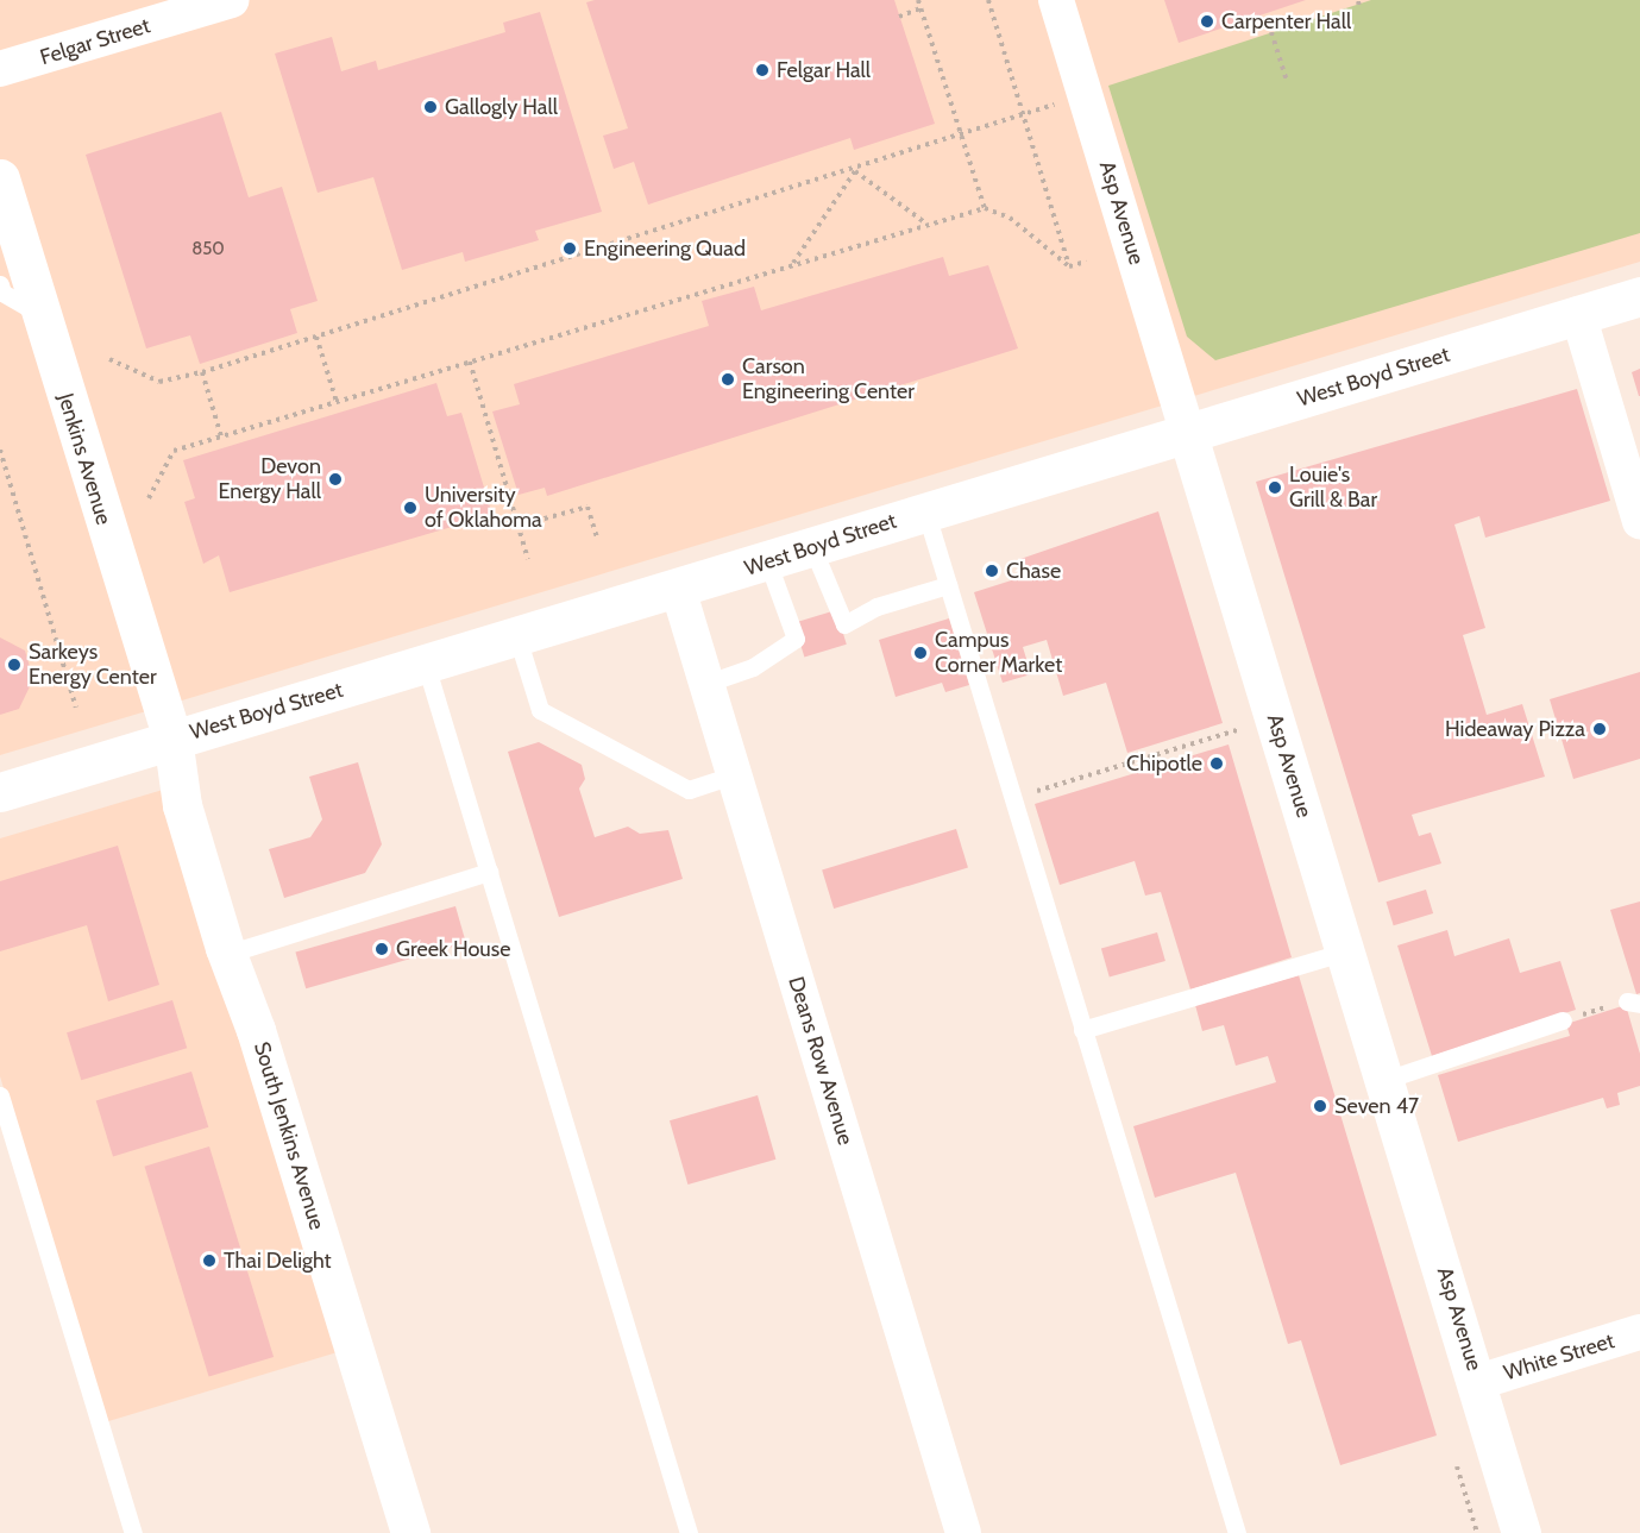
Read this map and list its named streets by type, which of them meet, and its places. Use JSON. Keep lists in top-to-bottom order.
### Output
{
  "streets": {
    "street": [
      "Felgar Street",
      "Asp Avenue",
      "West Boyd Street",
      "Jenkins Avenue",
      "Deans Row Avenue",
      "South Jenkins Avenue",
      "White Street"
    ]
  },
  "crossings": [
    ["Asp Avenue", "West Boyd Street"],
    ["Asp Avenue", "White Street"],
    ["West Boyd Street", "Jenkins Avenue"],
    ["West Boyd Street", "Deans Row Avenue"],
    ["West Boyd Street", "South Jenkins Avenue"],
    ["Jenkins Avenue", "South Jenkins Avenue"]
  ],
  "places": [
    "Carpenter Hall",
    "Felgar Hall",
    "Gallogly Hall",
    "Engineering Quad",
    "Carson Engineering Center",
    "Devon Energy Hall",
    "Louie's Grill & Bar",
    "University of Oklahoma",
    "Chase",
    "Campus Corner Market",
    "Sarkeys Energy Center",
    "Hideaway Pizza",
    "Chipotle",
    "Greek House",
    "Seven 47",
    "Thai Delight"
  ],
  "house_numbers": ["850"]
}
